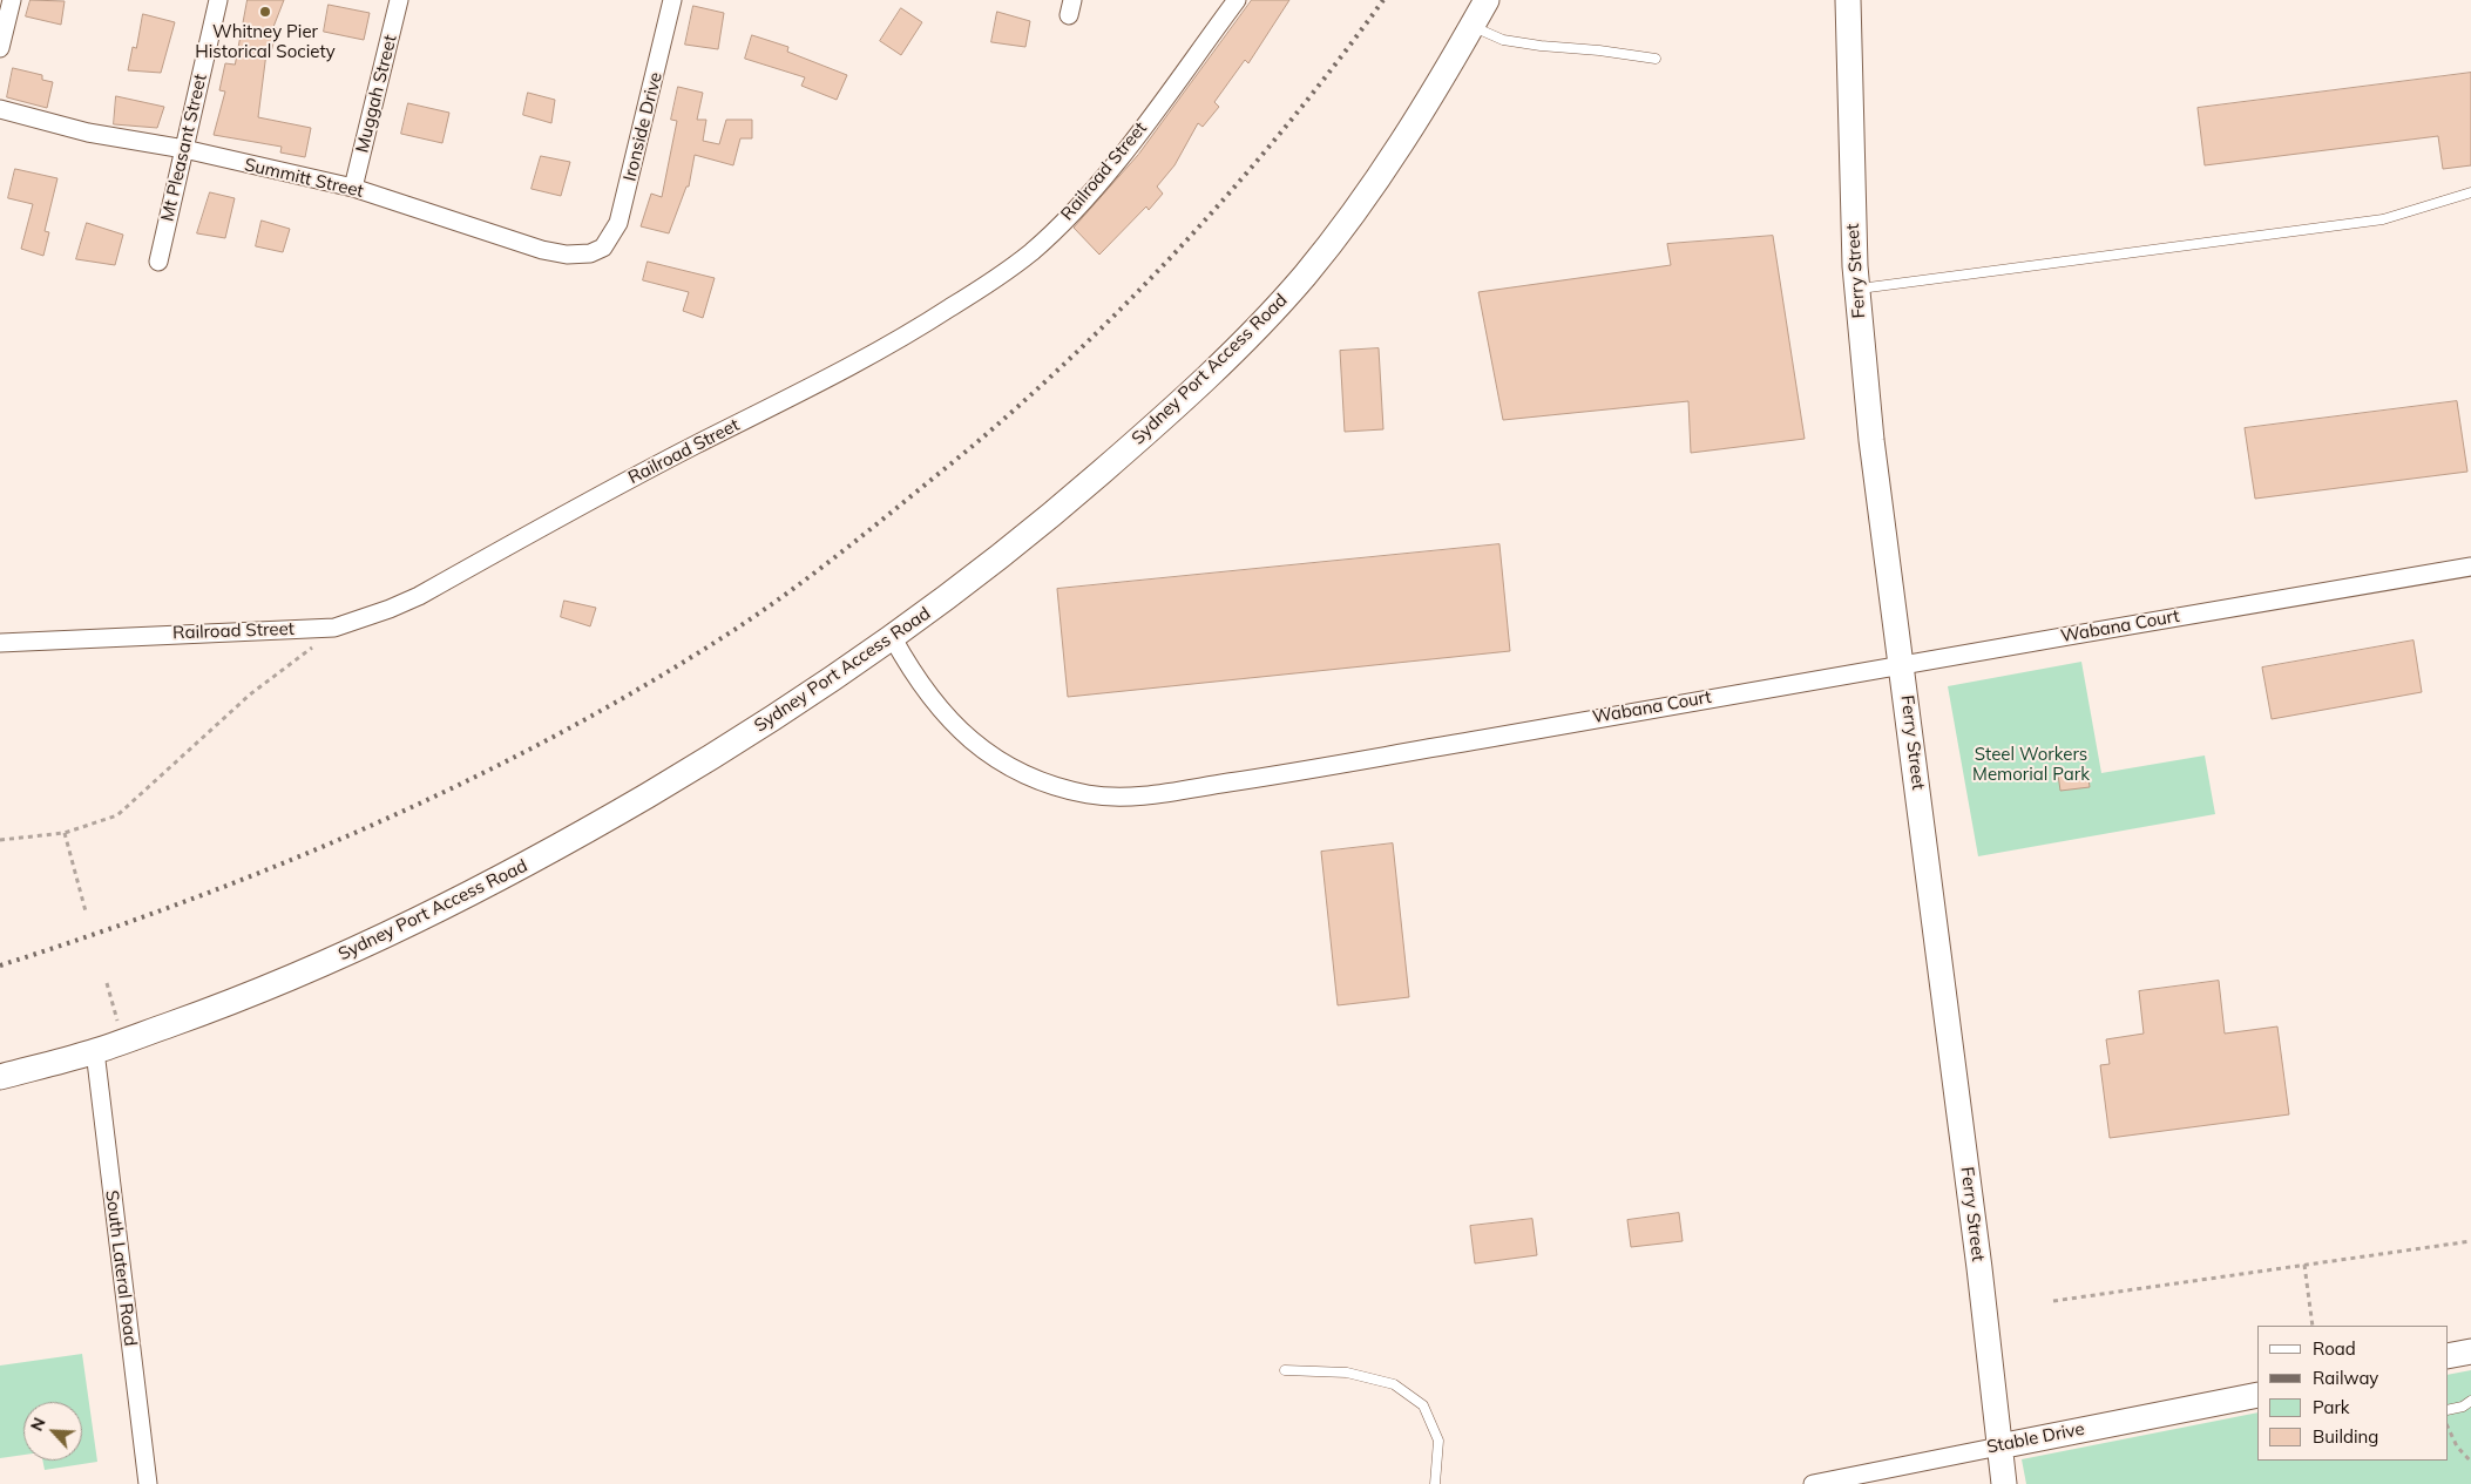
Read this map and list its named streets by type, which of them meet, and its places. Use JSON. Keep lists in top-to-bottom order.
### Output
{
  "streets": {
    "street": [
      "Muggah Street",
      "Ironside Drive",
      "Mt Pleasant Street",
      "Railroad Street",
      "Summitt Street",
      "Ferry Street",
      "Sydney Port Access Road",
      "Wabana Court",
      "South Lateral Road",
      "Stable Drive"
    ]
  },
  "crossings": [
    ["Muggah Street", "Summitt Street"],
    ["Ironside Drive", "Summitt Street"],
    ["Mt Pleasant Street", "Summitt Street"],
    ["Ferry Street", "Wabana Court"],
    ["Ferry Street", "Stable Drive"],
    ["Sydney Port Access Road", "Wabana Court"],
    ["Sydney Port Access Road", "South Lateral Road"]
  ],
  "parks": ["Steel Workers Memorial Park"],
  "places": ["Whitney Pier Historical Society"],
  "legend": [
    "Road",
    "Railway",
    "Park",
    "Building"
  ],
  "north": "top left"
}
